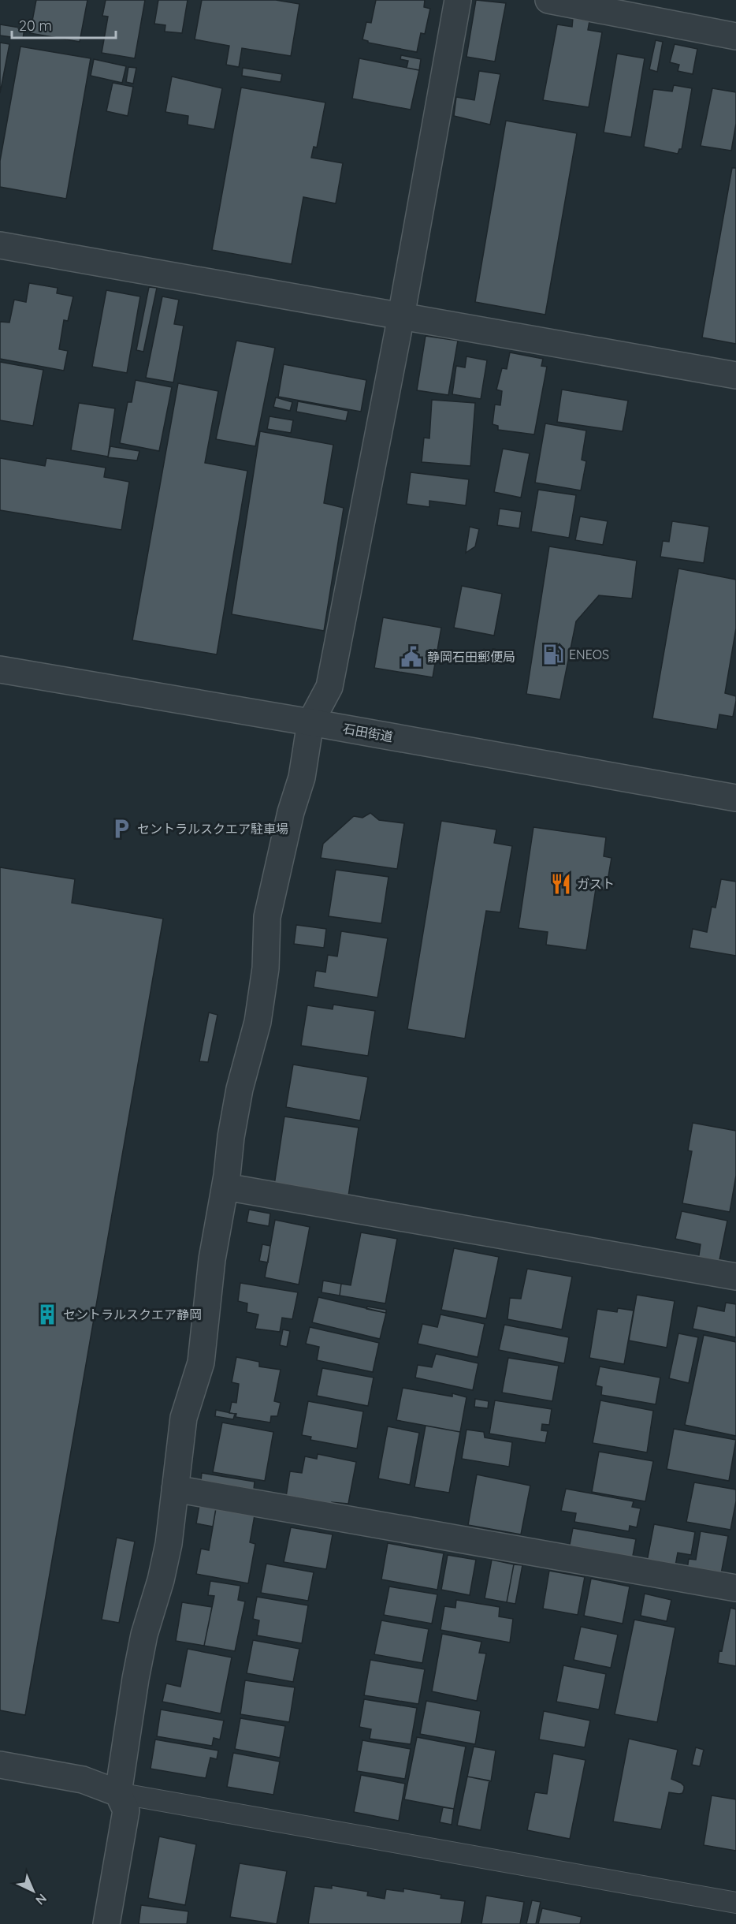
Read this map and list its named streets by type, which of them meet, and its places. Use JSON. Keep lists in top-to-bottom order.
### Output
{
  "streets": {
    "street": ["石田街道"]
  },
  "places": {
    "fuel station": ["ENEOS"],
    "public building": ["静岡石田郵便局"],
    "parking": ["セントラルスクエア駐車場"],
    "restaurant": ["ガスト"],
    "building": ["セントラルスクエア静岡"]
  },
  "scale_bar": "20 m",
  "north": "bottom right"
}
